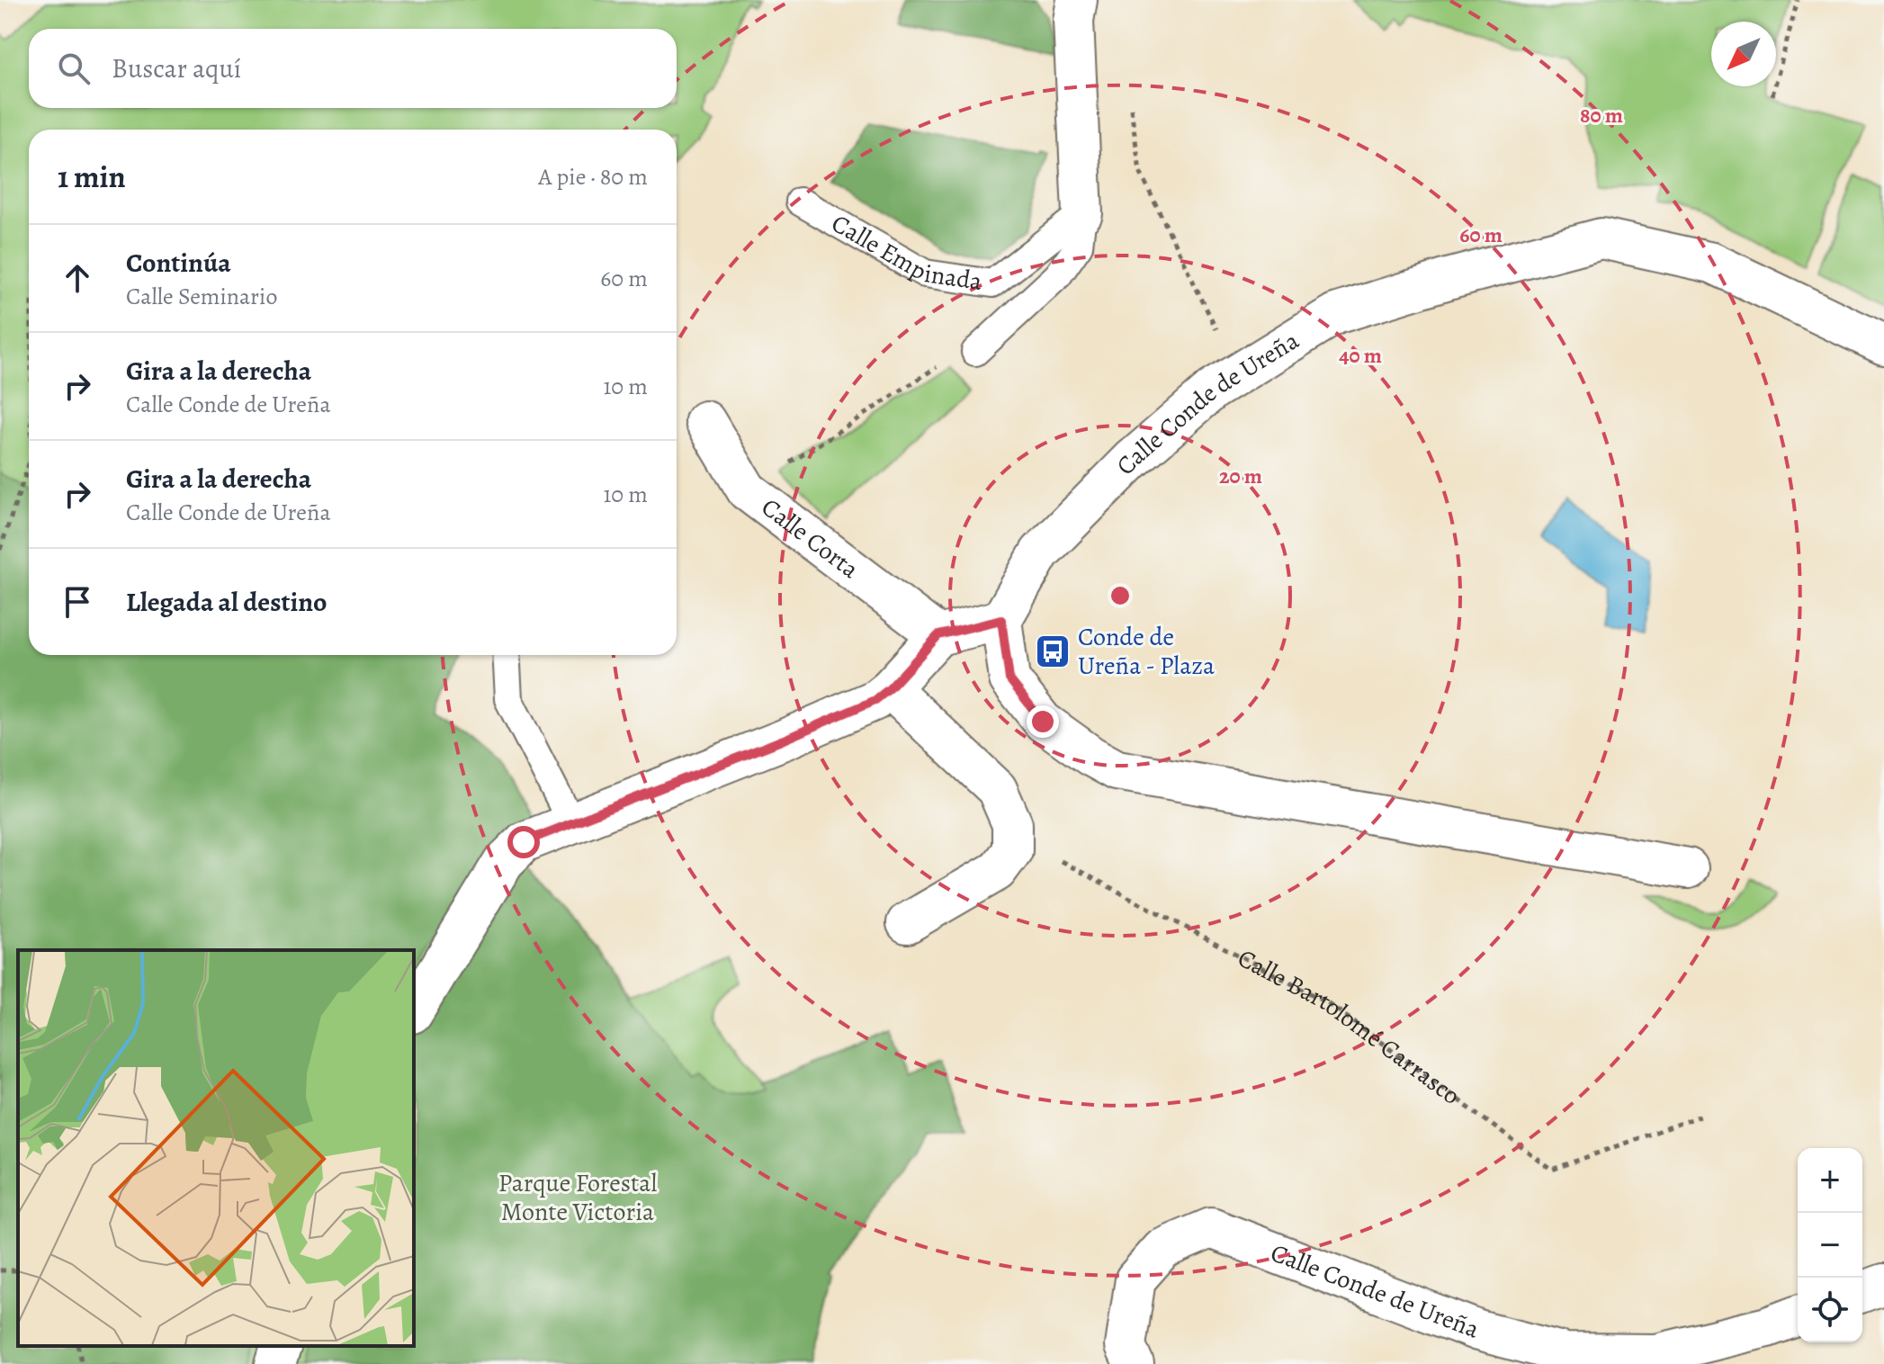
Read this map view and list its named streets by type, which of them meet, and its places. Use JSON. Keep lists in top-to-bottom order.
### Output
{
  "streets": {
    "street": ["Calle Conde de Ureña", "Calle Corta"],
    "lane": ["Calle Empinada"],
    "path": ["Calle Bartolomé Carrasco"]
  },
  "parks": ["Parque Forestal Monte Victoria"],
  "places": {
    "bus stop": ["Conde de Ureña - Plaza"]
  },
  "north": "bottom left",
  "page": {
    "search": "Buscar aquí",
    "heading": ["1 min", "A pie · 80 m"],
    "list": [
      ["Continúa", "Calle Seminario", "60 m"],
      ["Gira a la derecha", "Calle Conde de Ureña", "10 m"],
      ["Gira a la derecha", "Calle Conde de Ureña", "10 m"],
      "Llegada al destino"
    ],
    "map_buttons": ["+", "−"]
  },
  "rings": [
    "80 m",
    "60 m",
    "40 m",
    "20 m"
  ]
}
